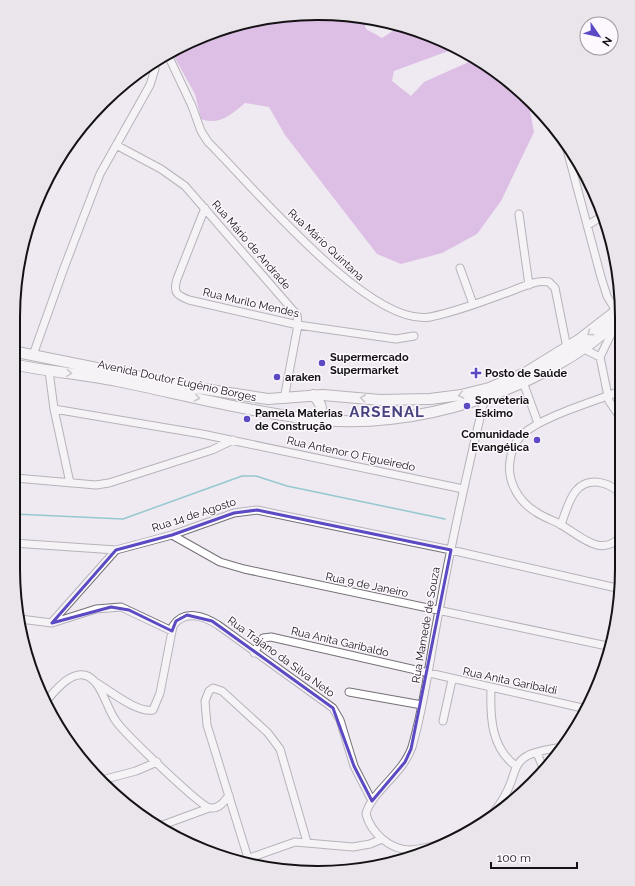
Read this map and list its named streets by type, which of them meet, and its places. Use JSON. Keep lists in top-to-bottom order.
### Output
{
  "streets": {
    "highway": ["Avenida Doutor Eugênio Borges"],
    "street": [
      "Rua Mário de Andrade",
      "Rua Mário Quintana",
      "Rua Murilo Mendes",
      "Rua Antenor O Figueiredo",
      "Rua 14 de Agosto",
      "Rua 9 de Janeiro",
      "Rua Mamede de Souza",
      "Rua Anita Garibaldo",
      "Rua Trajano da Silva Neto",
      "Rua Anita Garibaldi"
    ]
  },
  "crossings": [
    ["Rua Mário de Andrade", "Rua Murilo Mendes"],
    ["Rua Mário Quintana", "Avenida Doutor Eugênio Borges"],
    ["Avenida Doutor Eugênio Borges", "Rua Mamede de Souza"],
    ["Rua Antenor O Figueiredo", "Rua Mamede de Souza"],
    ["Rua 14 de Agosto", "Rua 9 de Janeiro"],
    ["Rua 14 de Agosto", "Rua Mamede de Souza"],
    ["Rua 9 de Janeiro", "Rua Mamede de Souza"],
    ["Rua Mamede de Souza", "Rua Anita Garibaldo"],
    ["Rua Mamede de Souza", "Rua Trajano da Silva Neto"],
    ["Rua Mamede de Souza", "Rua Anita Garibaldi"],
    ["Rua Anita Garibaldo", "Rua Trajano da Silva Neto"],
    ["Rua Anita Garibaldo", "Rua Anita Garibaldi"]
  ],
  "districts": ["ARSENAL"],
  "places": {
    "other": [
      "Supermercado Supermarket",
      "araken",
      "Sorveteria Eskimo",
      "Pamela Materias de Construção",
      "Comunidade Evangélica"
    ],
    "health": ["Posto de Saúde"]
  },
  "scale_bar": "100 m",
  "north": "bottom right"
}
